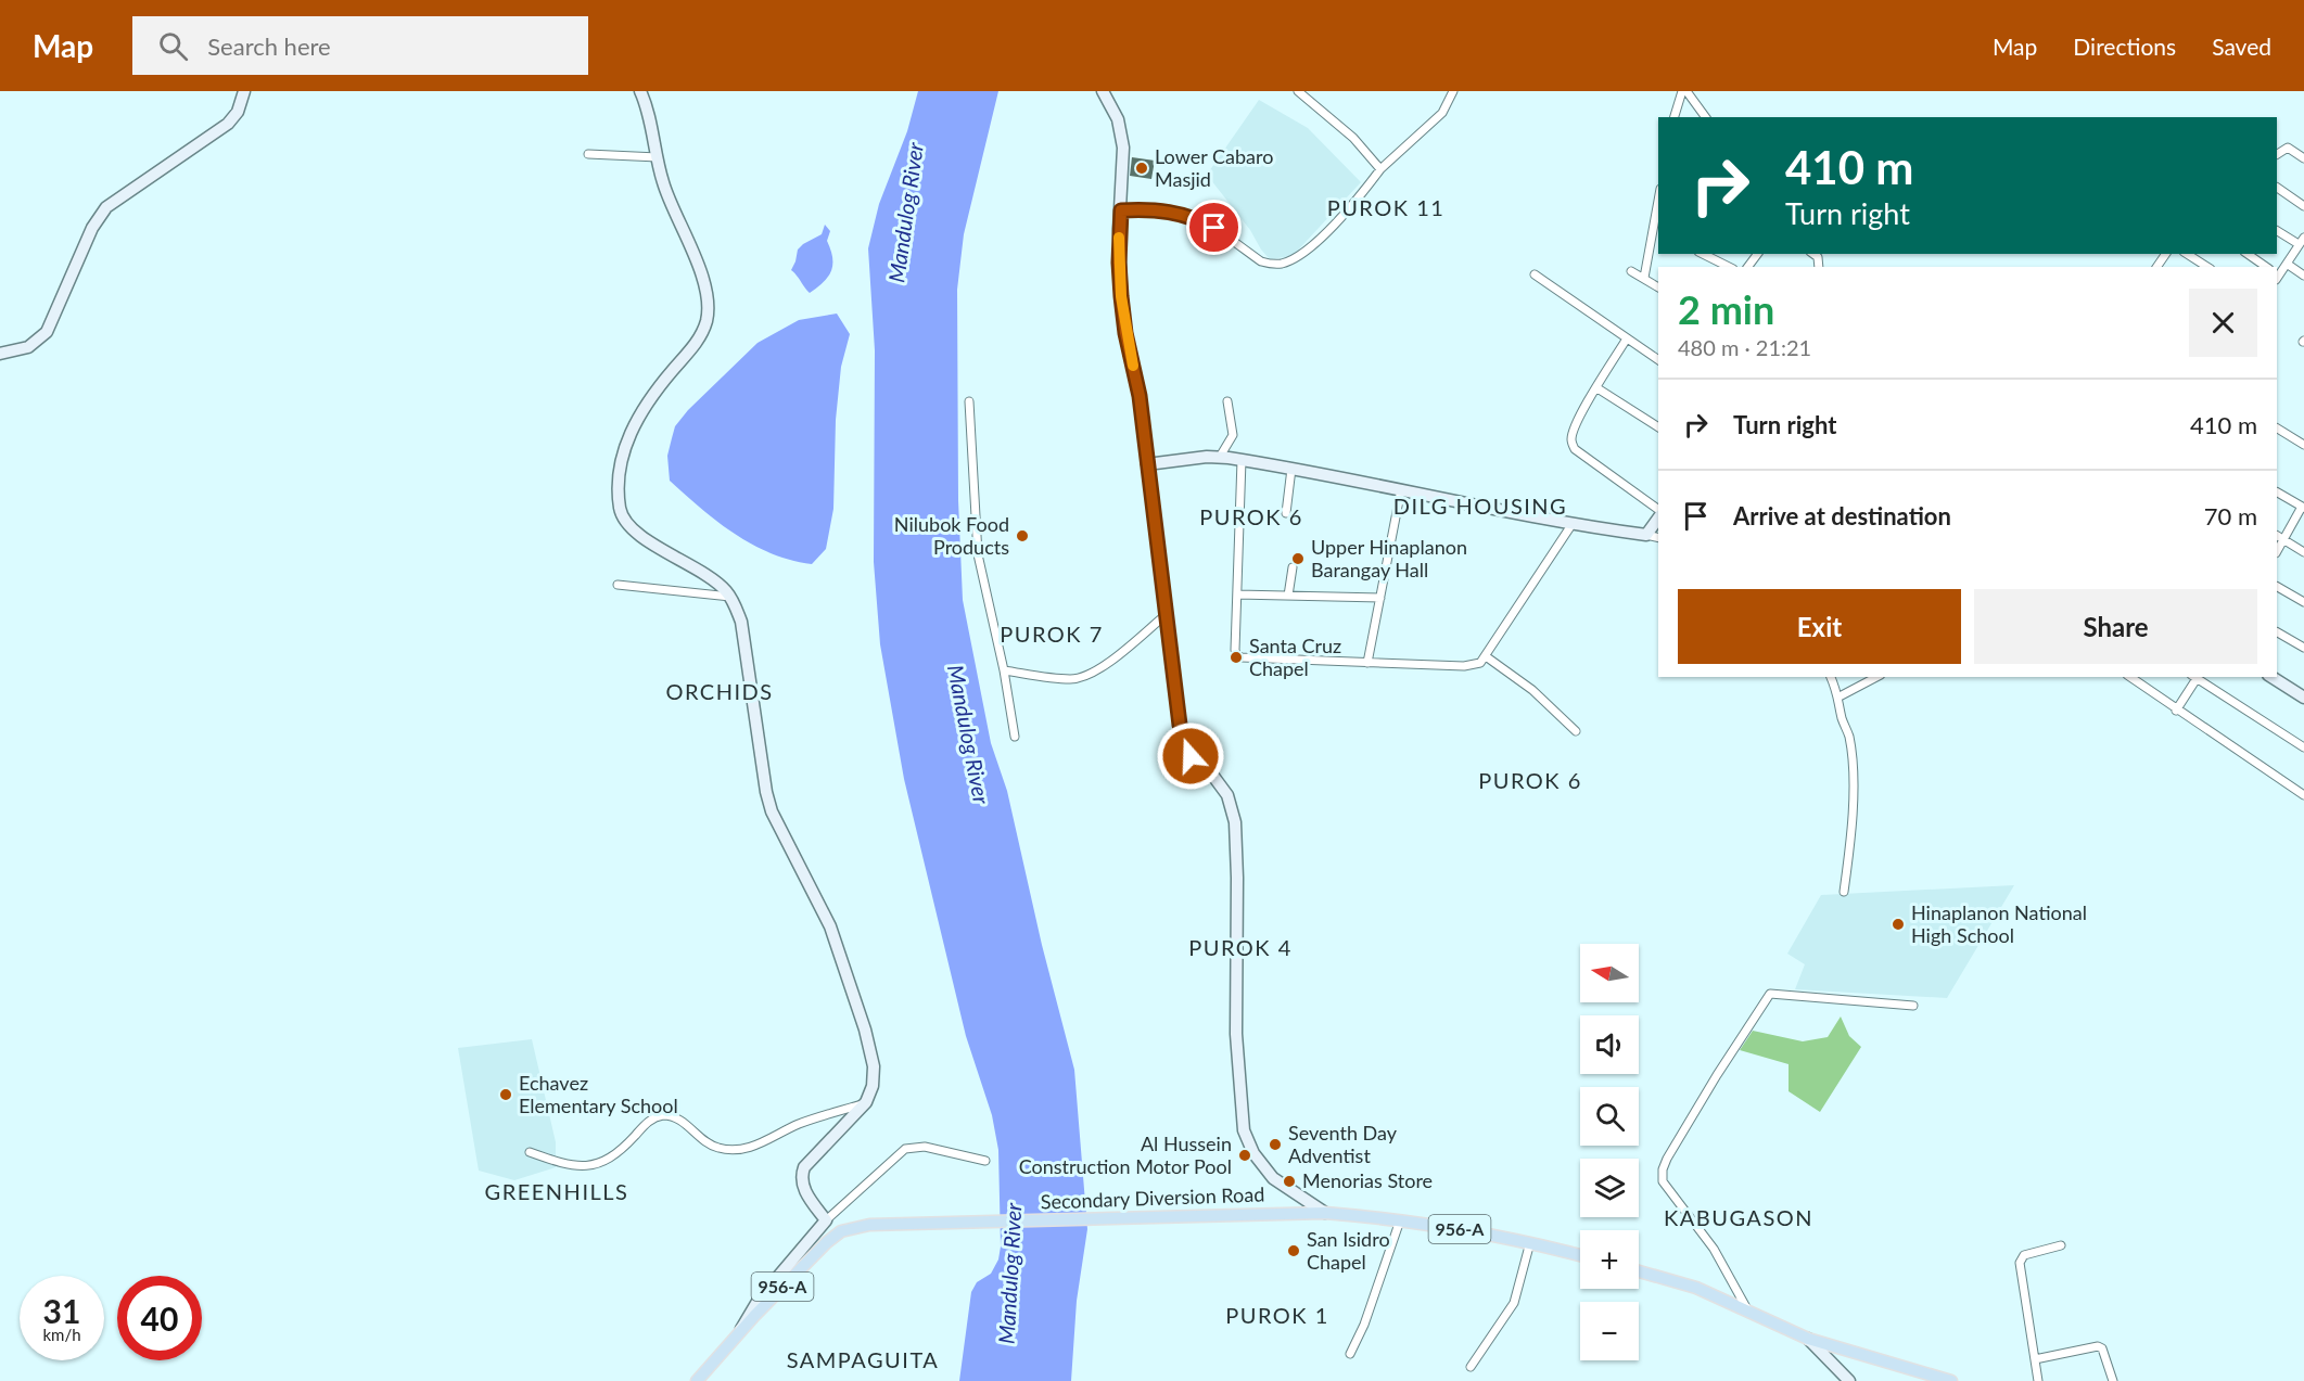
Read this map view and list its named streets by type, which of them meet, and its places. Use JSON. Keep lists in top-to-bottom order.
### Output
{
  "streets": {
    "main road": ["Secondary Diversion Road", "956-A"]
  },
  "districts": [
    "PUROK 11",
    "DILG HOUSING",
    "PUROK 6",
    "PUROK 7",
    "ORCHIDS",
    "PUROK 6",
    "PUROK 4",
    "GREENHILLS",
    "KABUGASON",
    "PUROK 1",
    "SAMPAGUITA"
  ],
  "water": ["Mandulog River"],
  "places": [
    "Lower Cabaro Masjid",
    "Nilubok Food Products",
    "Upper Hinaplanon Barangay Hall",
    "Santa Cruz Chapel",
    "Hinaplanon National High School",
    "Echavez Elementary School",
    "Seventh Day Adventist",
    "Al Hussein Construction Motor Pool",
    "Menorias Store",
    "San Isidro Chapel"
  ],
  "north": "left",
  "page": {
    "header": "Map",
    "search": "Search here",
    "nav": ["Map", "Directions", "Saved"],
    "turn": ["410 m", "Turn right"],
    "heading": ["2 min", "480 m · 21:21"],
    "list": [
      {
        "name": "Turn right",
        "value": "410 m"
      },
      {
        "name": "Arrive at destination",
        "value": "70 m"
      }
    ],
    "buttons": ["Exit", "Share"],
    "map_buttons": ["+", "−"],
    "speed": "31 km/h",
    "limit": "40"
  }
}
